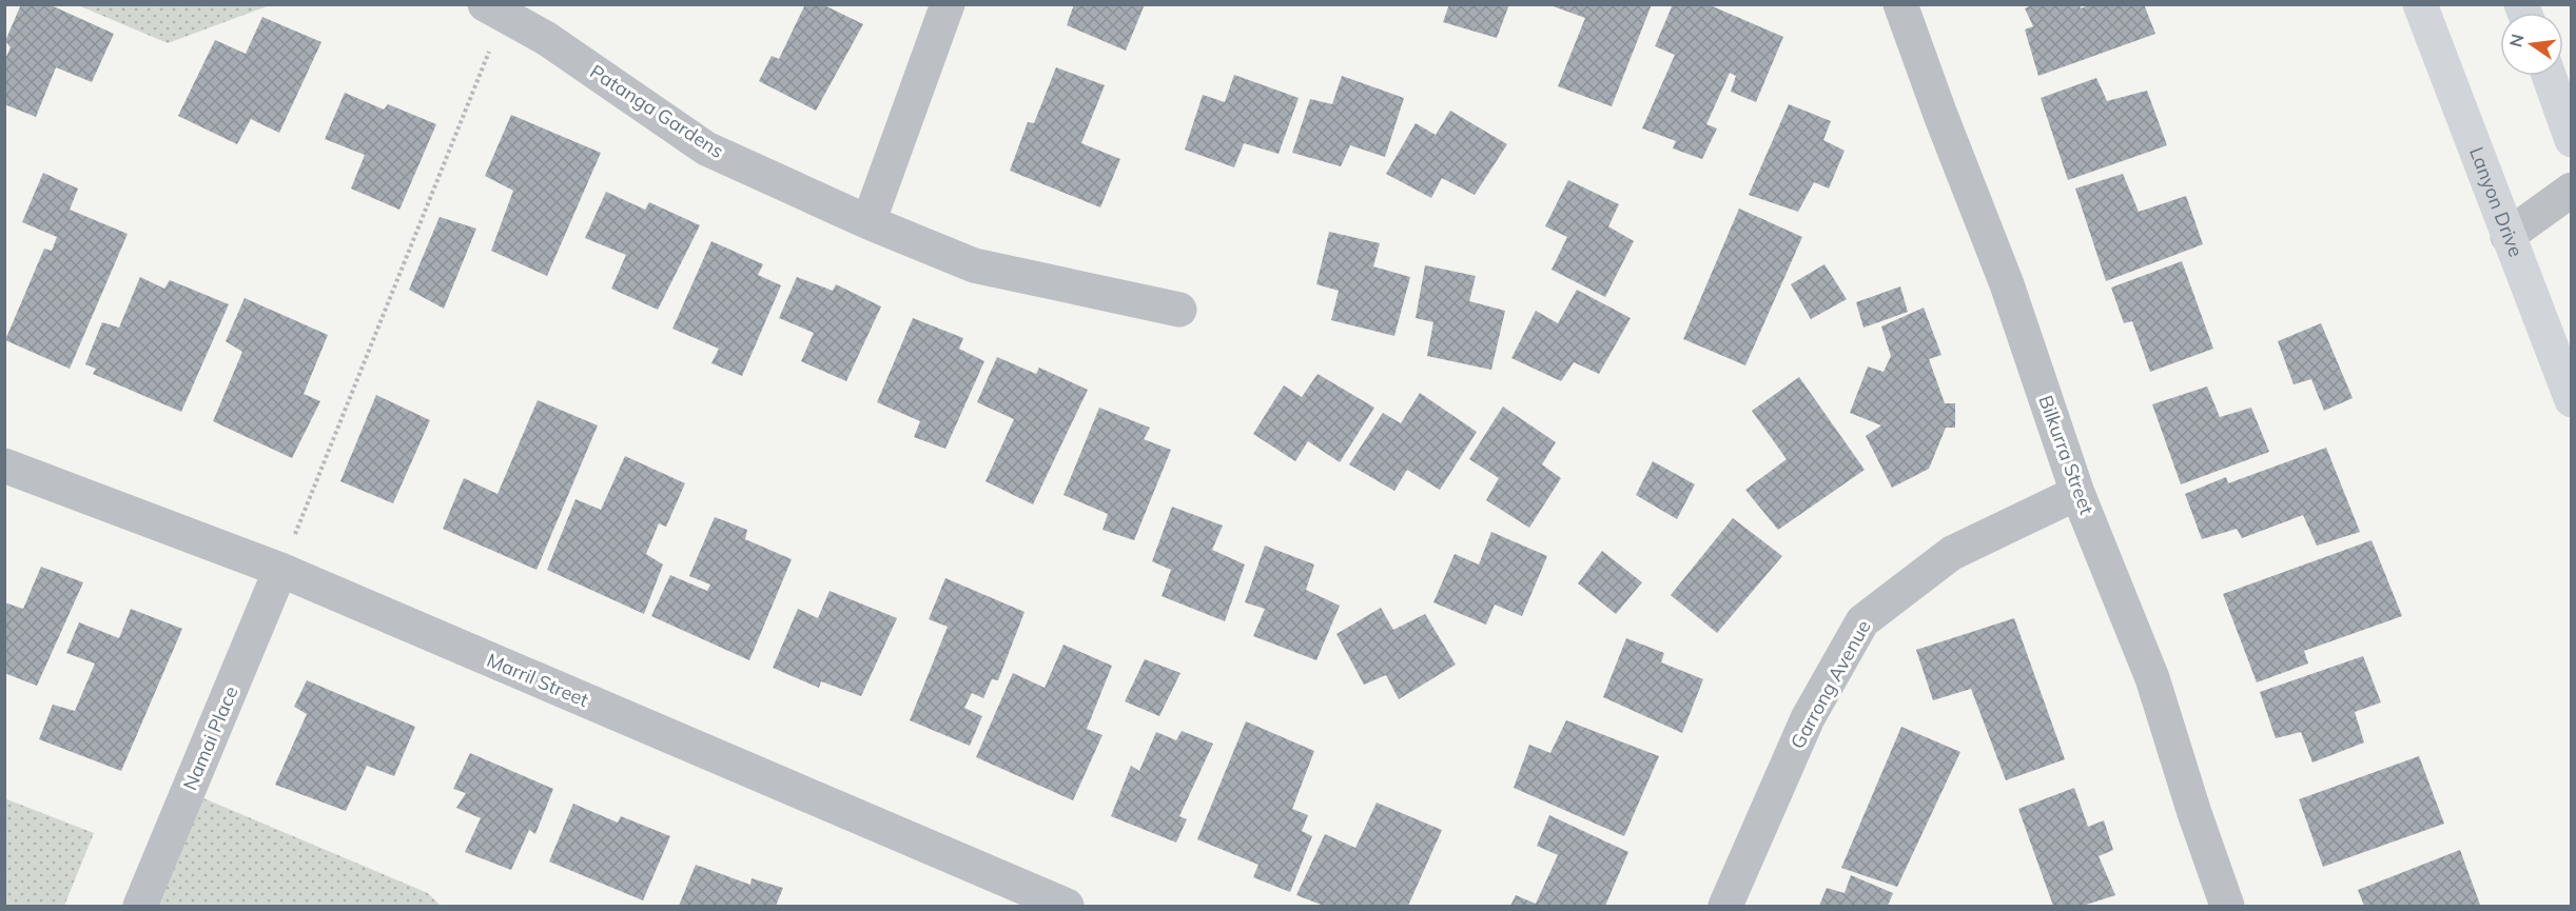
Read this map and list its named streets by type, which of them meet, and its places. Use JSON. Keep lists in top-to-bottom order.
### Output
{
  "streets": {
    "main road": ["Lanyon Drive"],
    "street": [
      "Patanga Gardens",
      "Bilkurra Street",
      "Marril Street",
      "Garrong Avenue",
      "Namai Place"
    ]
  },
  "crossings": [
    ["Bilkurra Street", "Garrong Avenue"],
    ["Marril Street", "Namai Place"]
  ],
  "north": "left"
}
